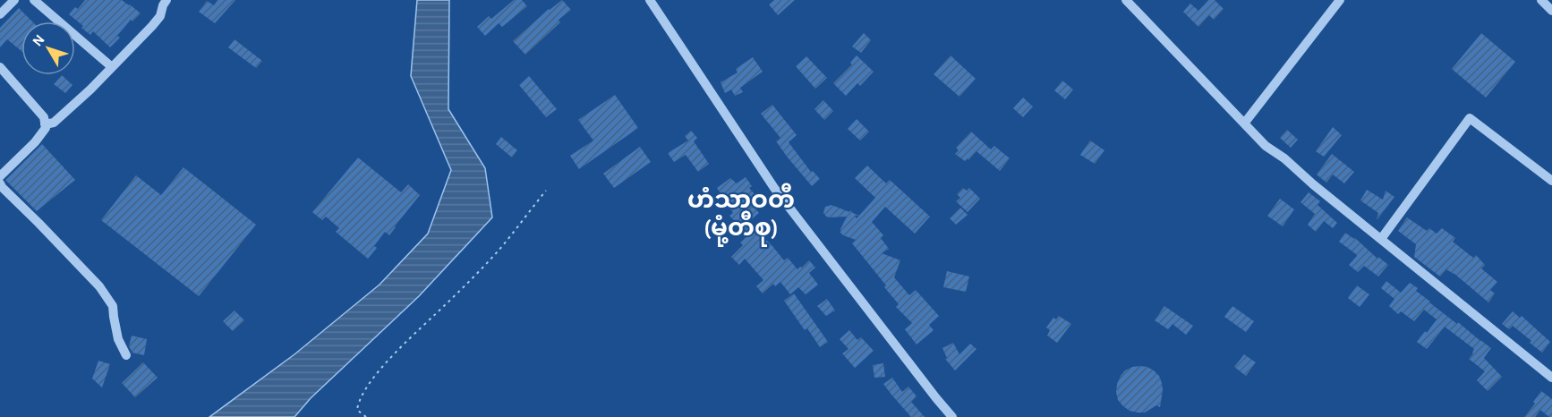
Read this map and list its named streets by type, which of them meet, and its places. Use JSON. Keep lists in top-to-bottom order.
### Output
{
  "districts": ["ဟံသာဝတီ (မုံ့တီစု)"],
  "north": "top left"
}
